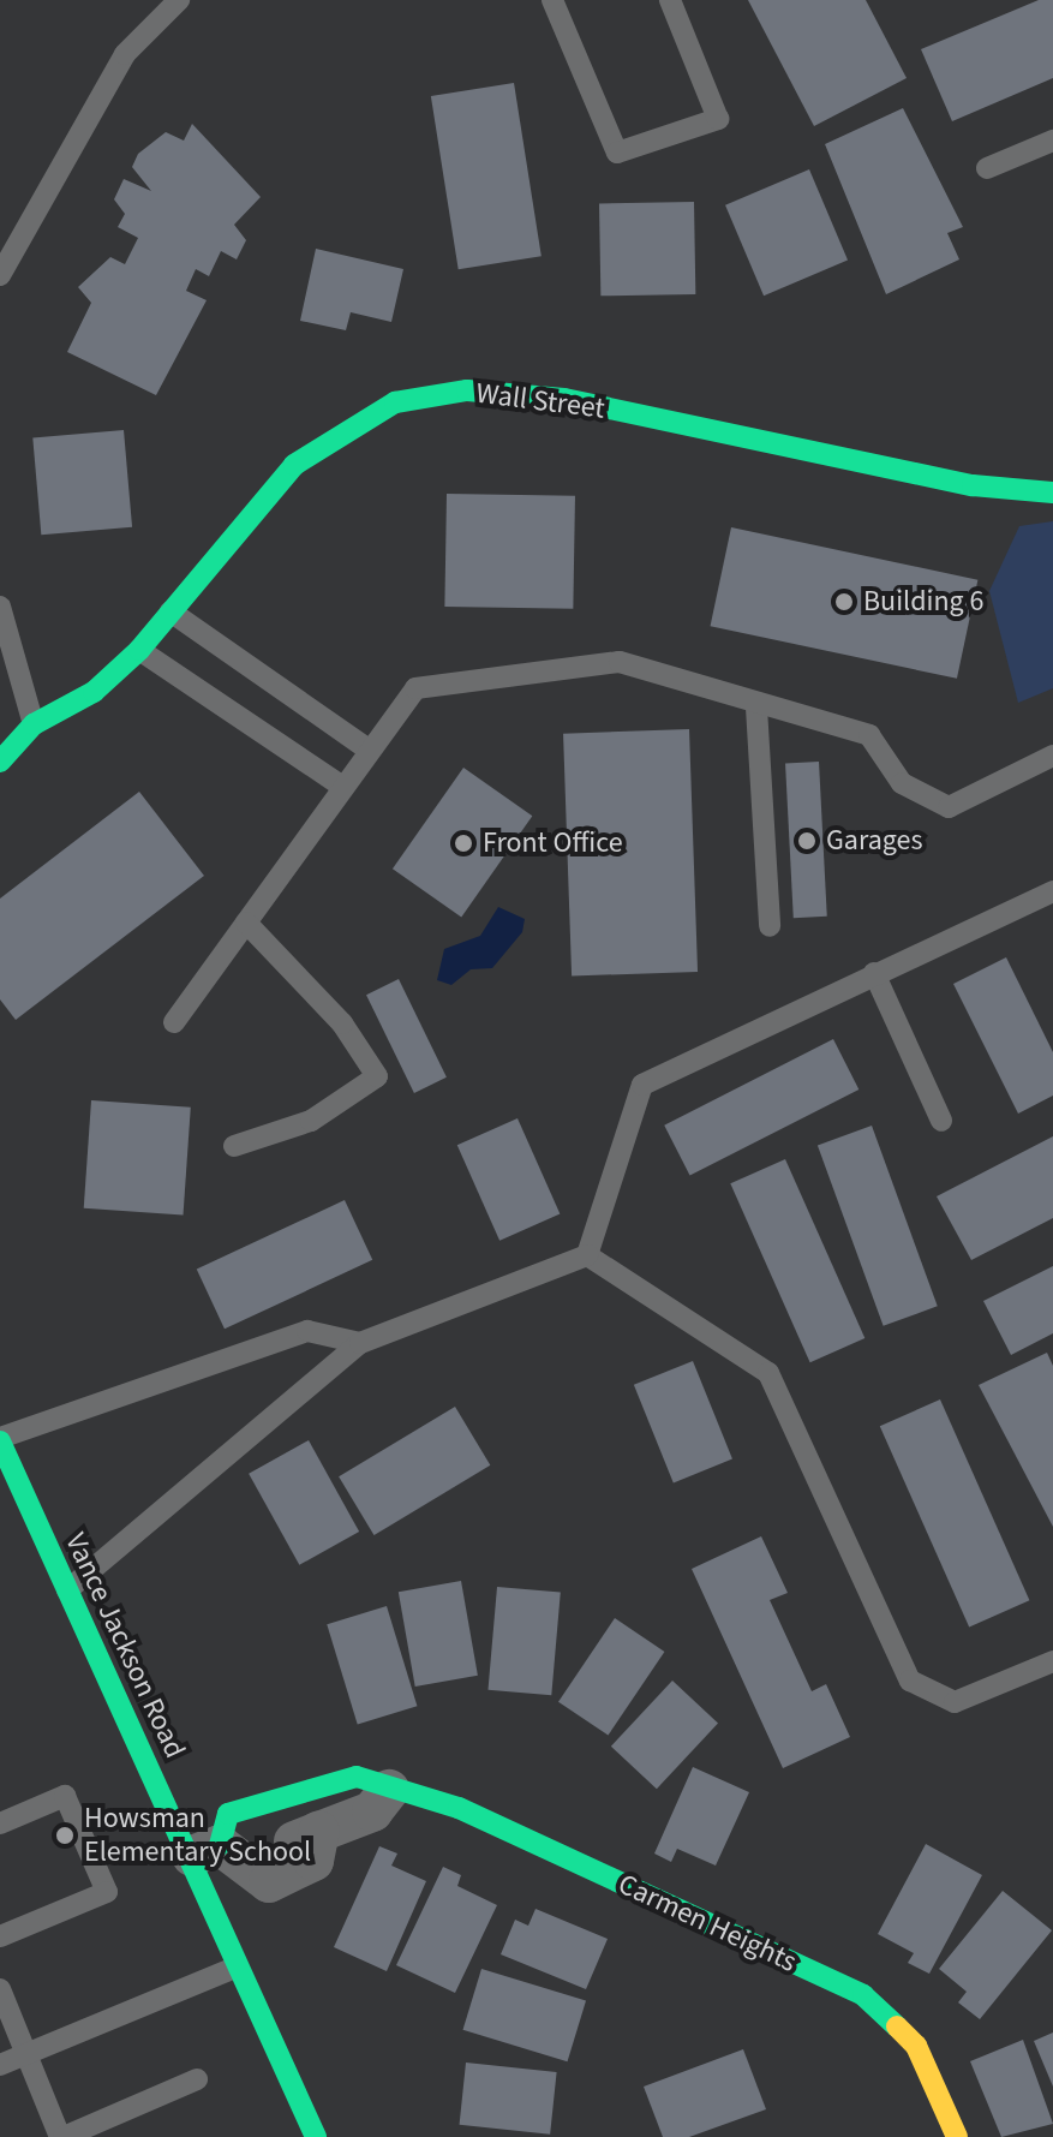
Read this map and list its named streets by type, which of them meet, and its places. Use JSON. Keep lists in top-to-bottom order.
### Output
{
  "streets": {
    "street": ["Wall Street", "Vance Jackson Road", "Carmen Heights"]
  },
  "crossings": [
    ["Vance Jackson Road", "Carmen Heights"]
  ],
  "places": [
    "Building 6",
    "Garages",
    "Front Office",
    "Howsman Elementary School"
  ]
}
